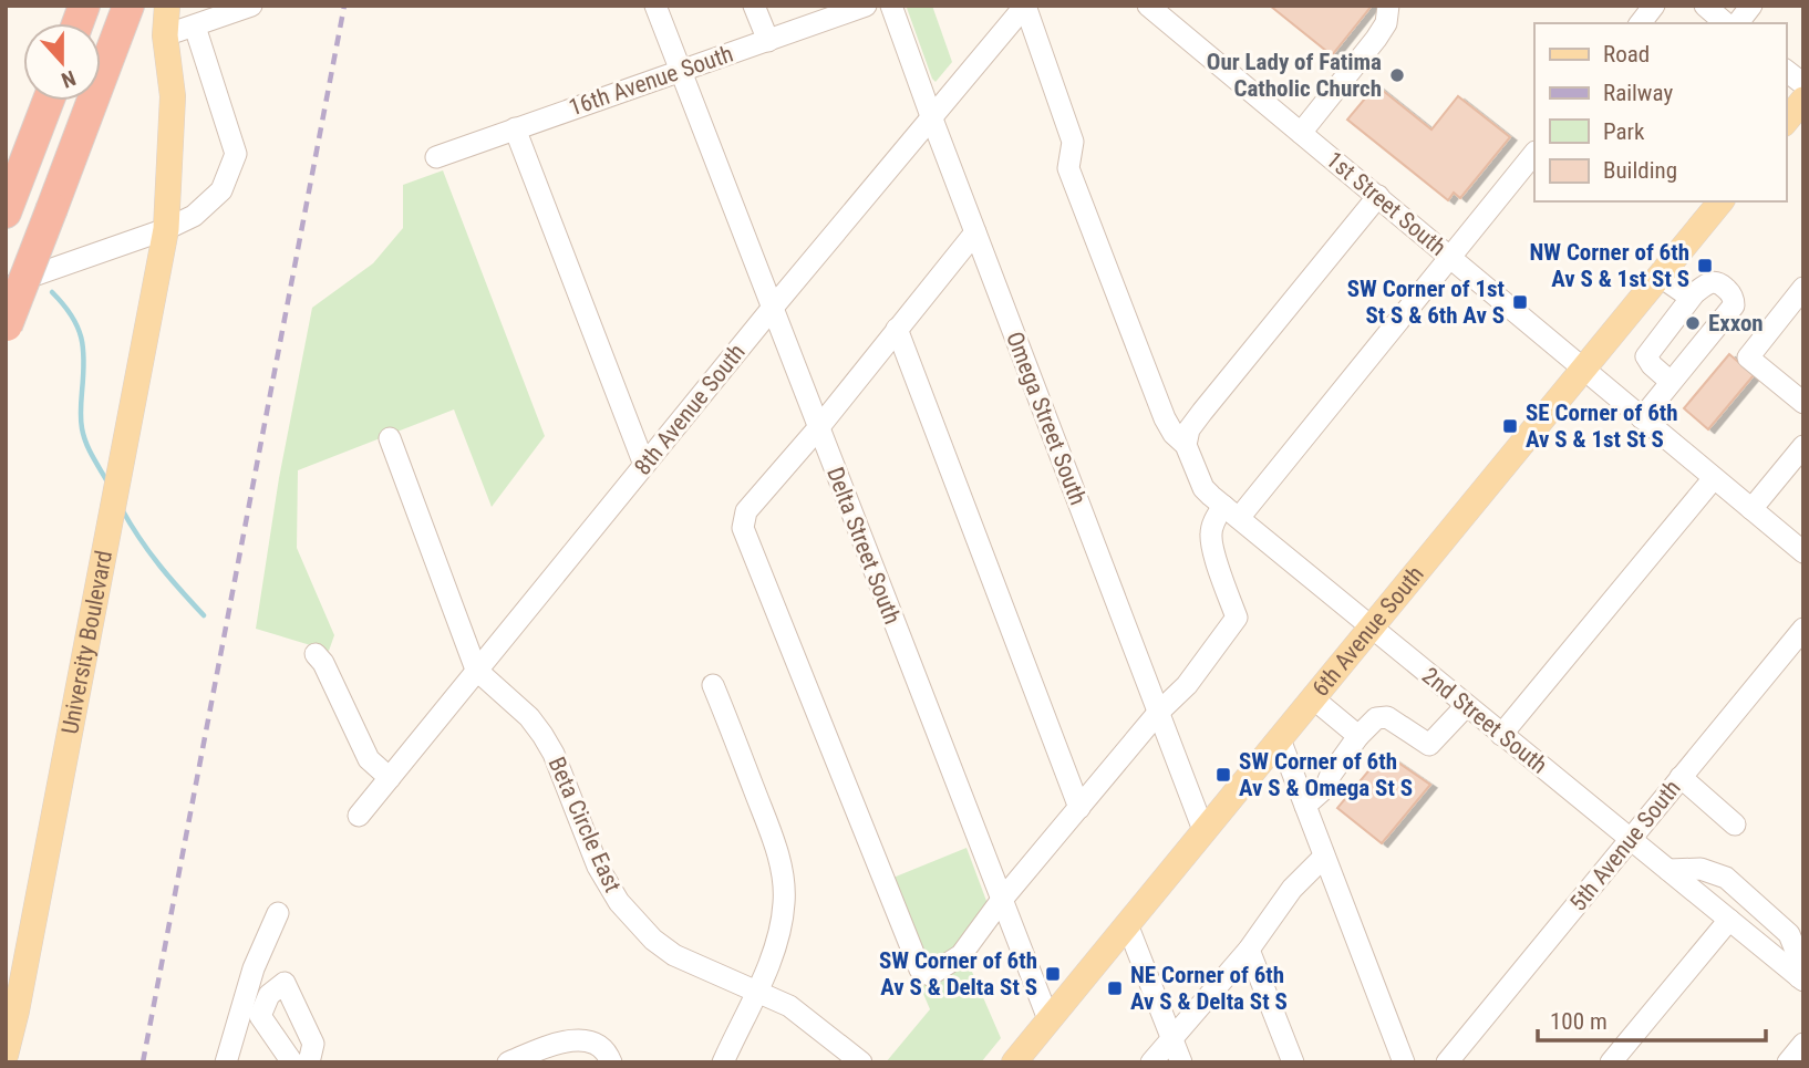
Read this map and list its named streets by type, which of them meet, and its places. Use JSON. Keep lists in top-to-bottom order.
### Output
{
  "streets": {
    "main road": ["6th Avenue South", "University Boulevard"],
    "street": [
      "16th Avenue South",
      "1st Street South",
      "8th Avenue South",
      "Omega Street South",
      "Delta Street South",
      "2nd Street South",
      "Beta Circle East",
      "5th Avenue South"
    ]
  },
  "crossings": [
    ["16th Avenue South", "Delta Street South"],
    ["1st Street South", "6th Avenue South"],
    ["8th Avenue South", "Omega Street South"],
    ["8th Avenue South", "Delta Street South"],
    ["8th Avenue South", "2nd Street South"],
    ["8th Avenue South", "Beta Circle East"],
    ["Omega Street South", "6th Avenue South"],
    ["Delta Street South", "6th Avenue South"],
    ["6th Avenue South", "2nd Street South"],
    ["2nd Street South", "5th Avenue South"]
  ],
  "places": {
    "other": ["Our Lady of Fatima Catholic Church", "Exxon"],
    "transit": [
      "NW Corner of 6th Av S & 1st St S",
      "SW Corner of 1st St S & 6th Av S",
      "SE Corner of 6th Av S & 1st St S",
      "SW Corner of 6th Av S & Omega St S",
      "SW Corner of 6th Av S & Delta St S",
      "NE Corner of 6th Av S & Delta St S"
    ]
  },
  "legend": [
    "Road",
    "Railway",
    "Park",
    "Building"
  ],
  "scale_bar": "100 m",
  "north": "bottom"
}
